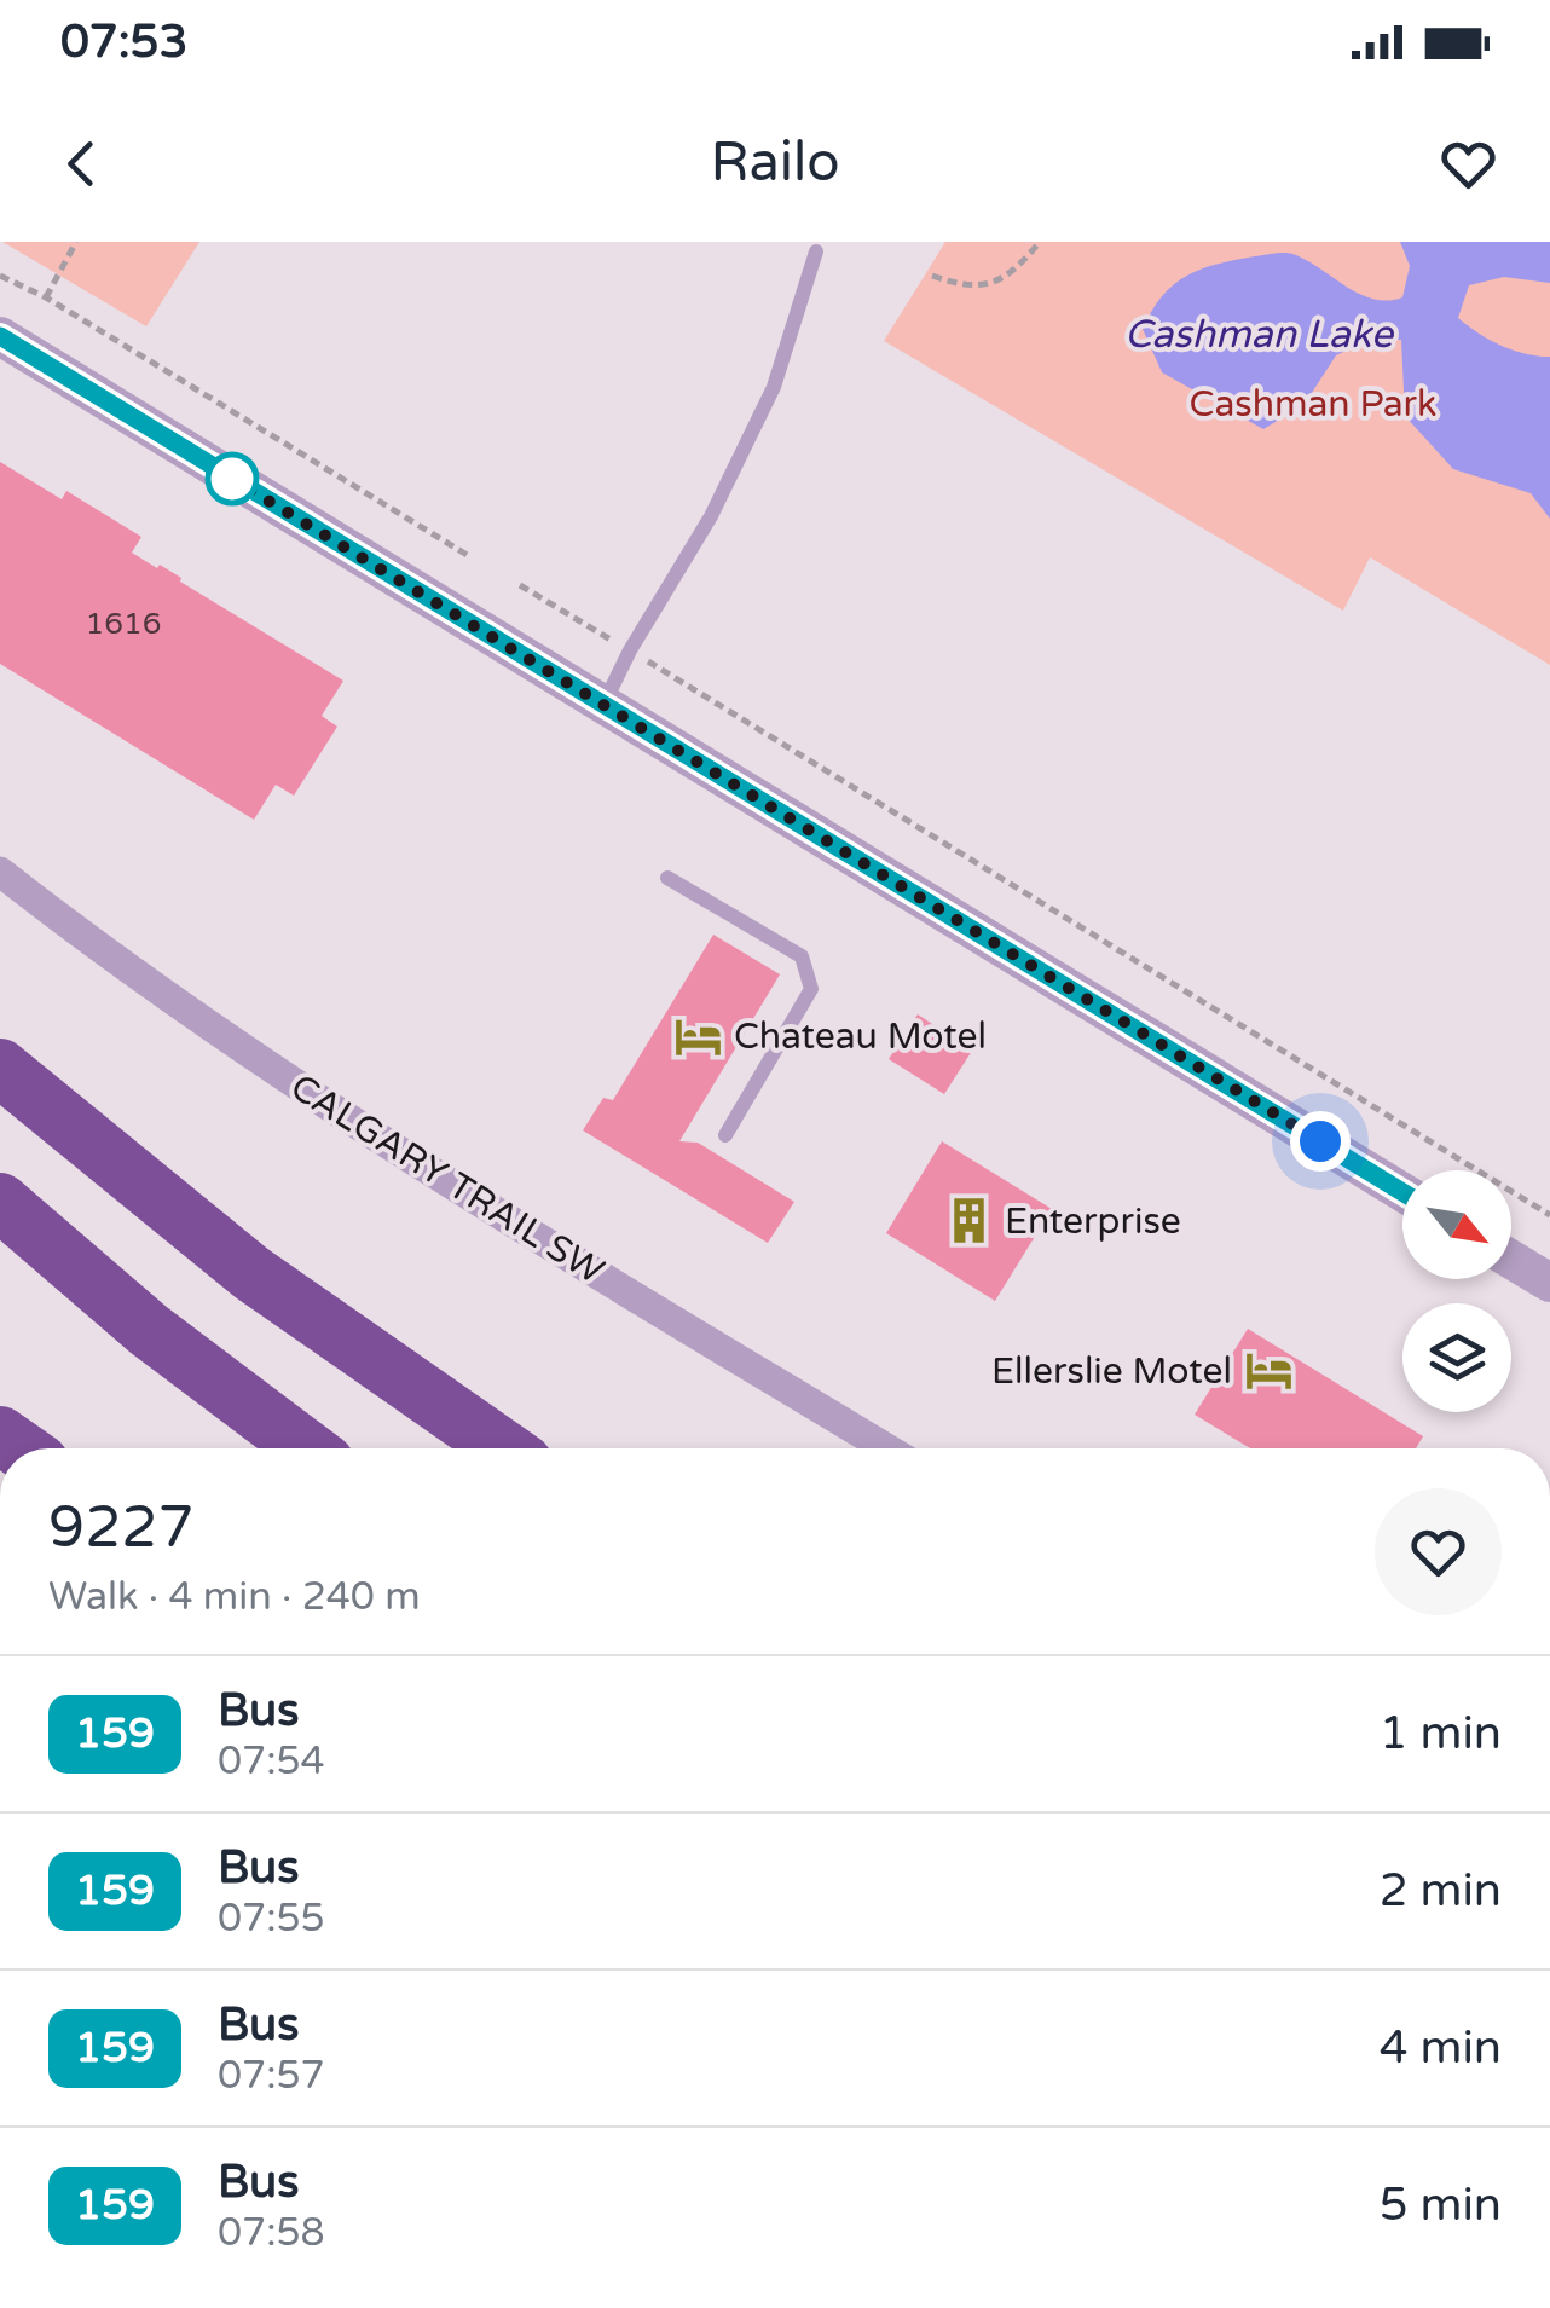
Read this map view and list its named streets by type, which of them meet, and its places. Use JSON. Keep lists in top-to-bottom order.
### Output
{
  "streets": {
    "street": ["CALGARY TRAIL SW"]
  },
  "water": ["Cashman Lake"],
  "parks": ["Cashman Park"],
  "places": {
    "hotel": ["Chateau Motel", "Ellerslie Motel"],
    "building": ["Enterprise"]
  },
  "lines": ["bus line 159"],
  "house_numbers": ["1616"],
  "north": "bottom right",
  "page": {
    "status": "07:53",
    "header": "Railo",
    "heading": ["9227", "Walk · 4 min · 240 m"],
    "list": [
      {
        "mark": "159",
        "name": "Bus",
        "note": "07:54",
        "value": "1 min"
      },
      {
        "mark": "159",
        "name": "Bus",
        "note": "07:55",
        "value": "2 min"
      },
      {
        "mark": "159",
        "name": "Bus",
        "note": "07:57",
        "value": "4 min"
      },
      {
        "mark": "159",
        "name": "Bus",
        "note": "07:58",
        "value": "5 min"
      }
    ]
  }
}
